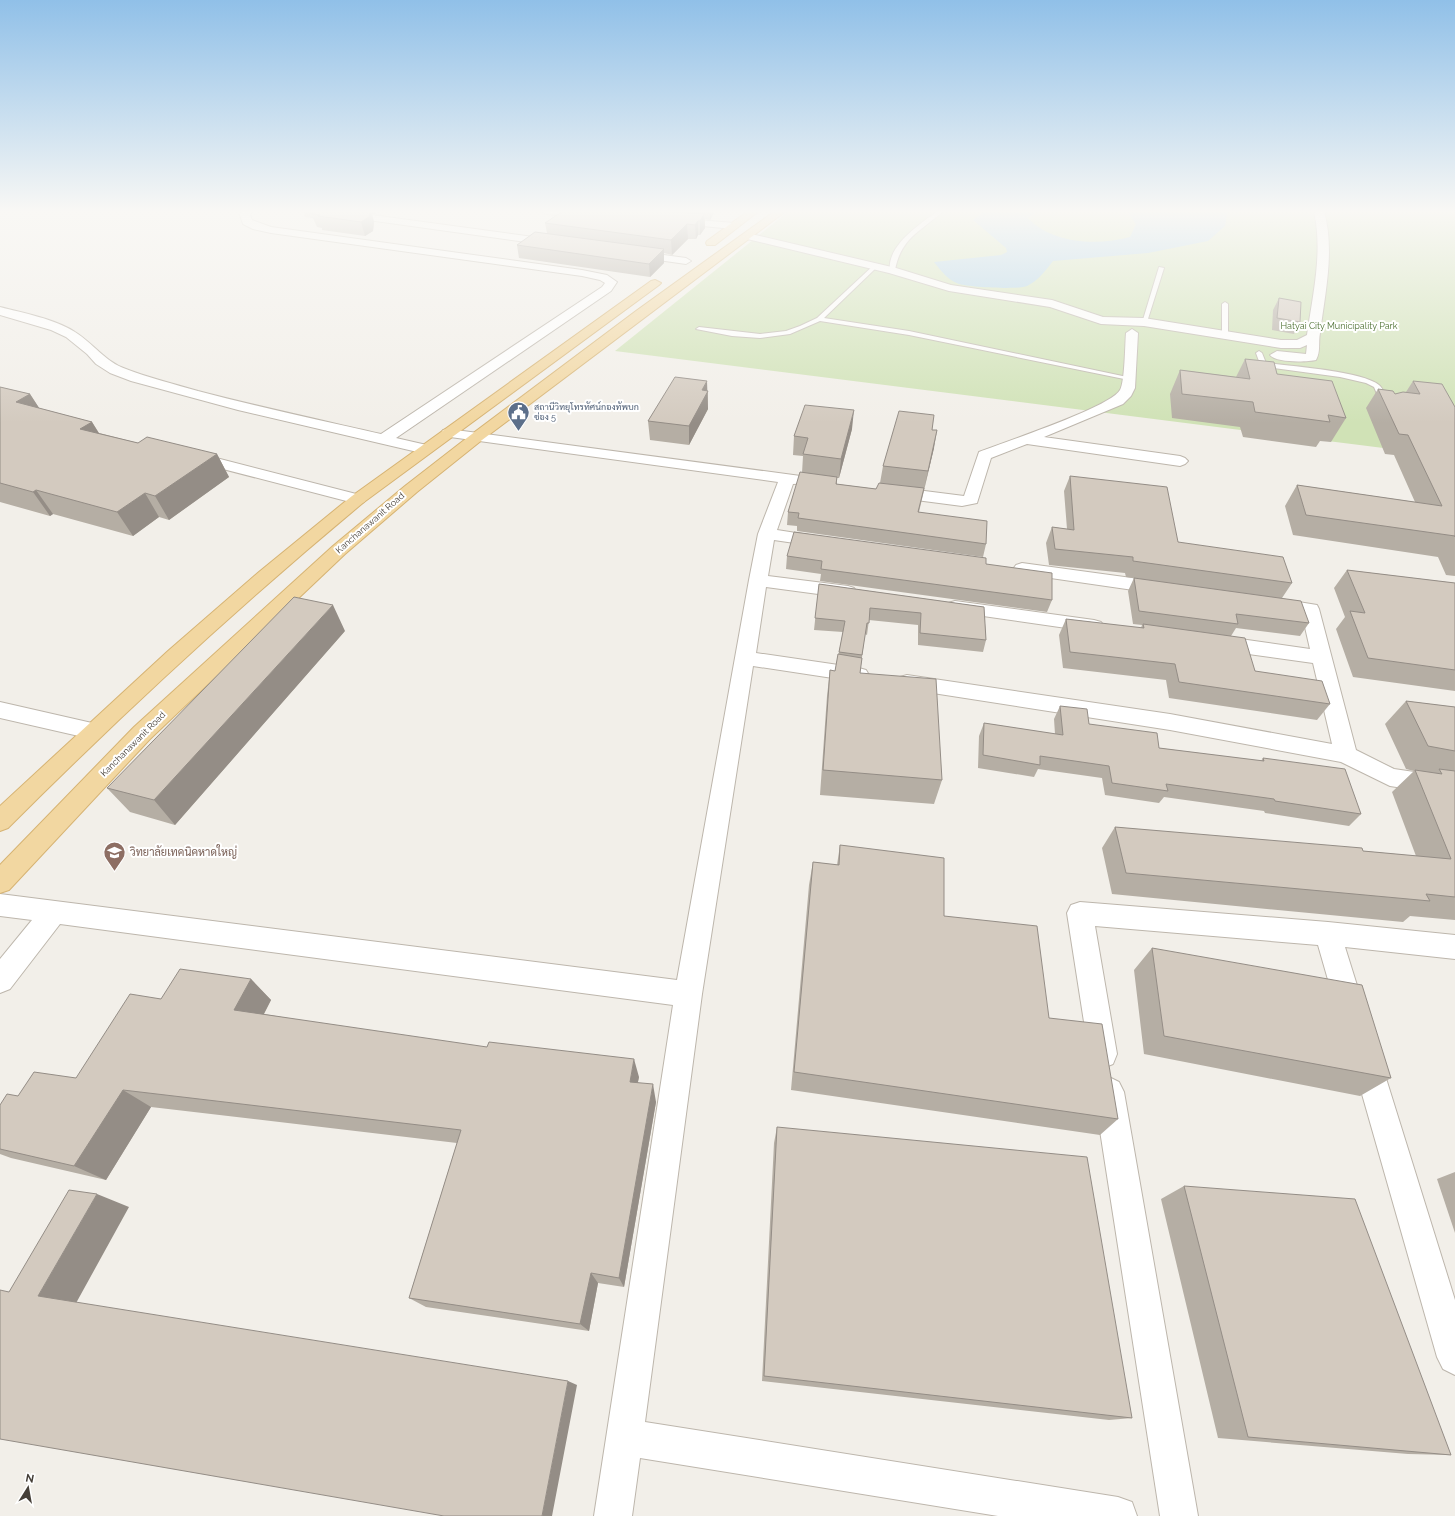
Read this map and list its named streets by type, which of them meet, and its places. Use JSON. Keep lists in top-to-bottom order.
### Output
{
  "streets": {
    "main road": ["Kanchanawanit Road"]
  },
  "parks": ["Hatyai City Municipality Park"],
  "places": {
    "public building": ["สถานีวิทยุโทรทัศน์กองทัพบก ช่อง 5"],
    "school or university": ["วิทยาลัยเทคนิคหาดใหญ่"]
  },
  "north": "top"
}
